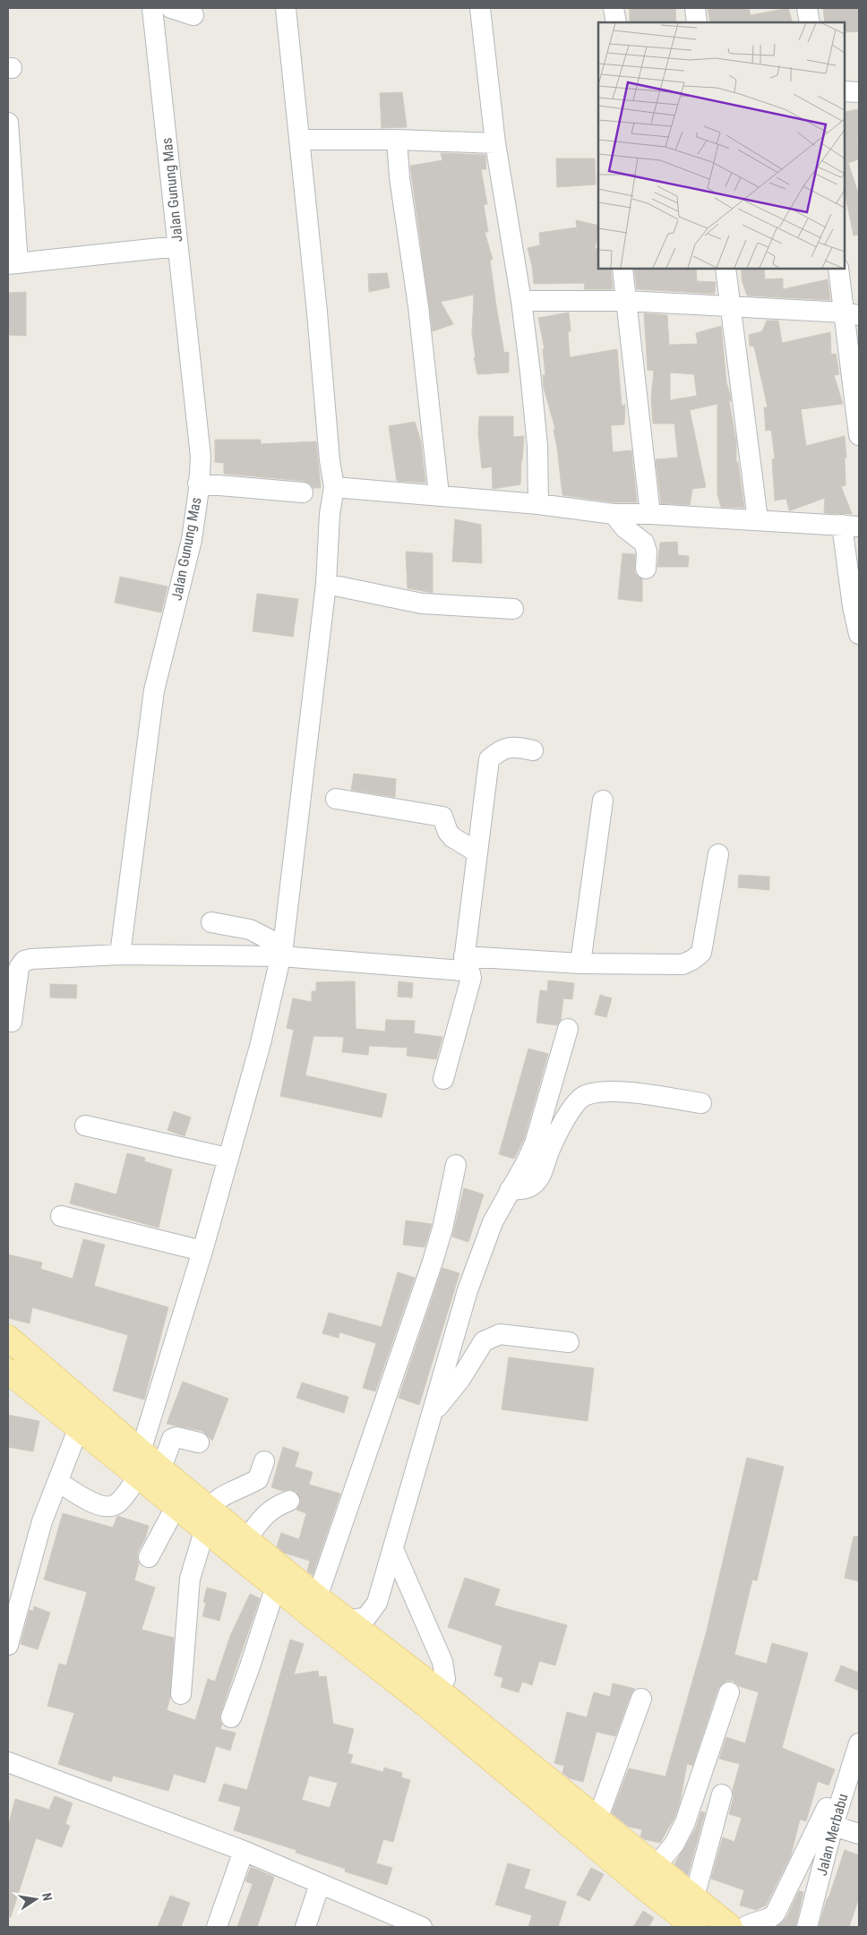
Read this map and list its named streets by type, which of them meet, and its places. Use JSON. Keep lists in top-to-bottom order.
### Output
{
  "streets": {
    "street": ["Jalan Gunung Mas", "Jalan Merbabu"]
  },
  "north": "right"
}
